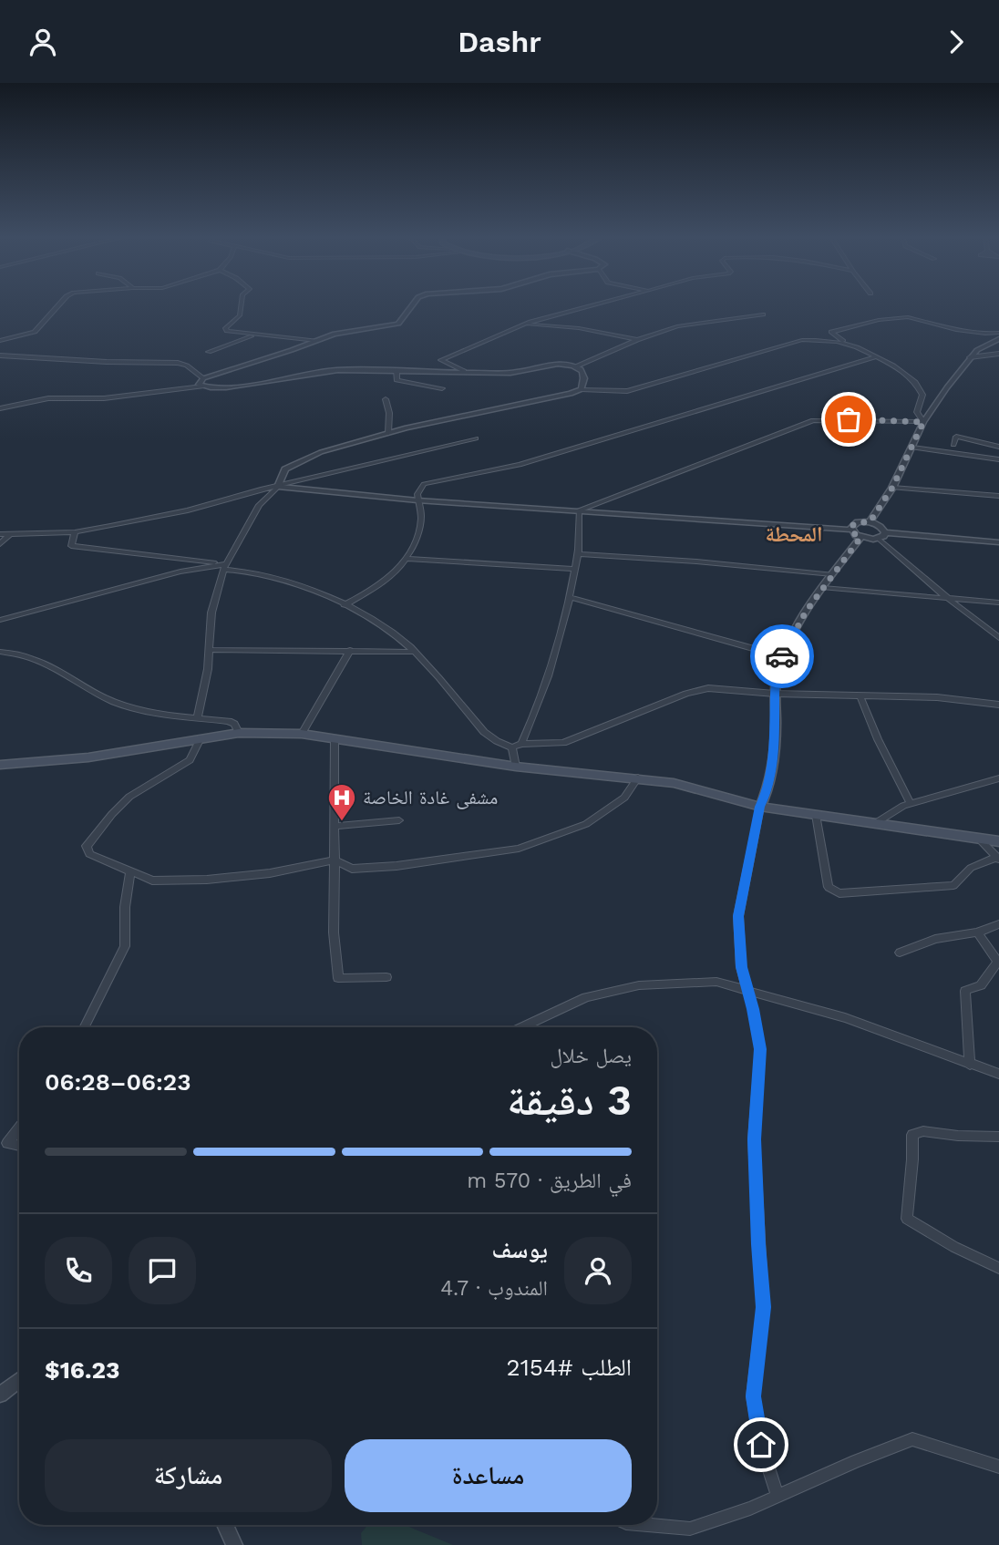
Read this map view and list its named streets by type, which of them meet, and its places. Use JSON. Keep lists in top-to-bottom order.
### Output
{
  "districts": ["المحطة"],
  "places": {
    "hospital": ["مشفى غادة الخاصة"]
  },
  "page": {
    "header": "Dashr",
    "heading": ["3 دقيقة", "يصل خلال", "06:23–06:28"],
    "panel": [
      "يوسف",
      "المندوب · 4.7",
      "الطلب #2154",
      "$16.23"
    ],
    "bar": "في الطريق · 570 m",
    "buttons": ["مساعدة", "مشاركة"]
  }
}
